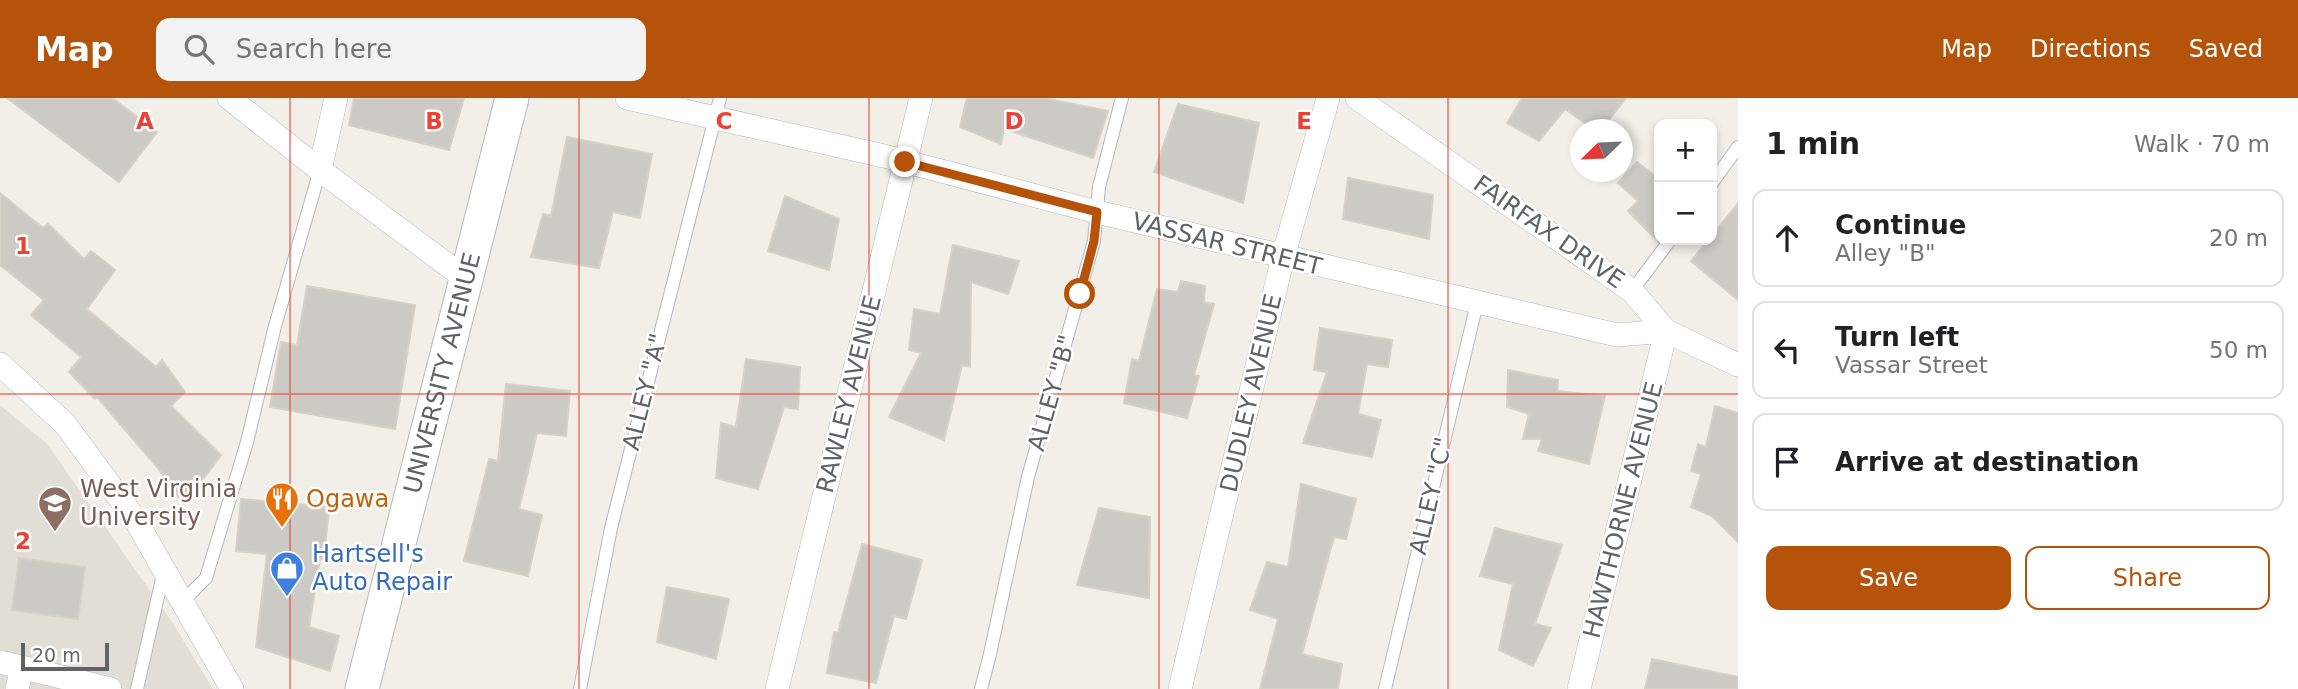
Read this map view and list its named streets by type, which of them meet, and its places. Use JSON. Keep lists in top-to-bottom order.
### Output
{
  "streets": {
    "street": [
      "FAIRFAX DRIVE",
      "VASSAR STREET",
      "UNIVERSITY AVENUE",
      "DUDLEY AVENUE",
      "RAWLEY AVENUE",
      "HAWTHORNE AVENUE"
    ],
    "lane": ["ALLEY \"A\"", "ALLEY \"B\"", "ALLEY \"C\""]
  },
  "crossings": [
    ["FAIRFAX DRIVE", "VASSAR STREET"],
    ["FAIRFAX DRIVE", "HAWTHORNE AVENUE"],
    ["VASSAR STREET", "ALLEY \"A\""],
    ["VASSAR STREET", "ALLEY \"B\""],
    ["VASSAR STREET", "DUDLEY AVENUE"],
    ["VASSAR STREET", "RAWLEY AVENUE"],
    ["VASSAR STREET", "ALLEY \"C\""],
    ["VASSAR STREET", "HAWTHORNE AVENUE"]
  ],
  "places": {
    "restaurant": ["Ogawa"],
    "school or university": ["West Virginia University"],
    "shop": ["Hartsell's Auto Repair"]
  },
  "scale_bar": "20 m",
  "north": "bottom left",
  "page": {
    "header": "Map",
    "search": "Search here",
    "nav": ["Map", "Directions", "Saved"],
    "heading": ["1 min", "Walk · 70 m"],
    "map_buttons": ["+", "−"],
    "list": [
      ["Continue", "Alley \"B\"", "20 m"],
      ["Turn left", "Vassar Street", "50 m"],
      "Arrive at destination"
    ],
    "buttons": ["Save", "Share"],
    "scale": "20 m"
  },
  "grid": {
    "columns": [
      "A",
      "B",
      "C",
      "D",
      "E"
    ],
    "rows": ["1", "2"]
  }
}
